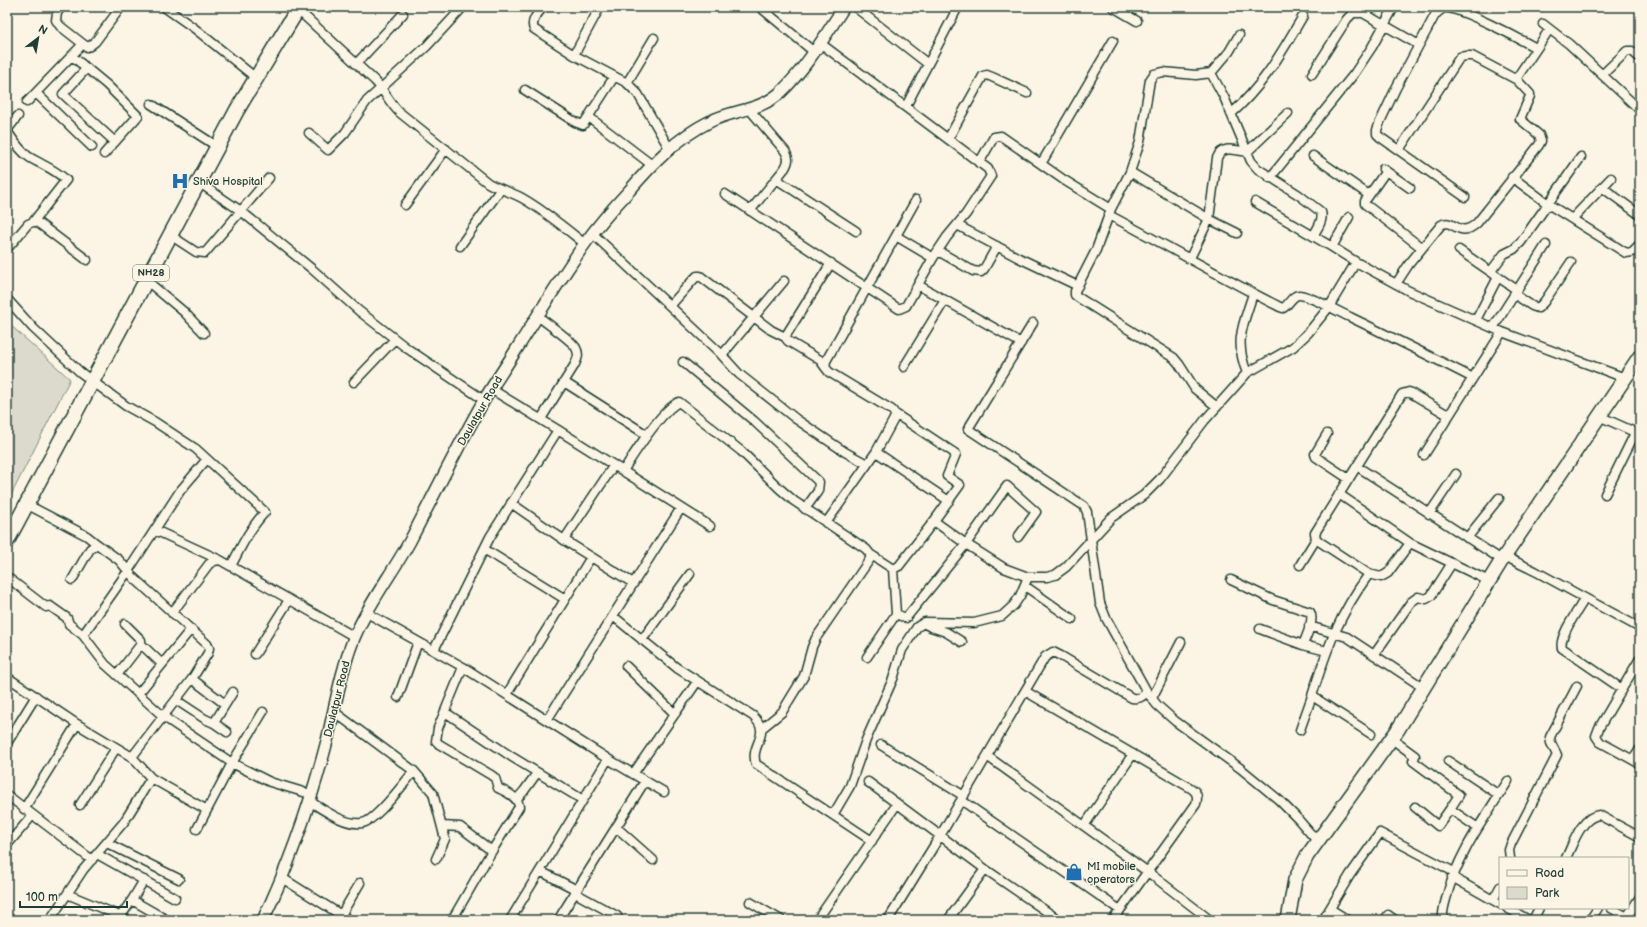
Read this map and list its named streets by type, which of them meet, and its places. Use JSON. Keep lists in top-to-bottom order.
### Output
{
  "streets": {
    "highway": ["NH28"],
    "street": ["Daulatpur Road"]
  },
  "places": {
    "hospital": ["Shiva Hospital"],
    "shop": ["MI mobile operators"]
  },
  "legend": ["Road", "Park"],
  "scale_bar": "100 m",
  "north": "top right"
}
